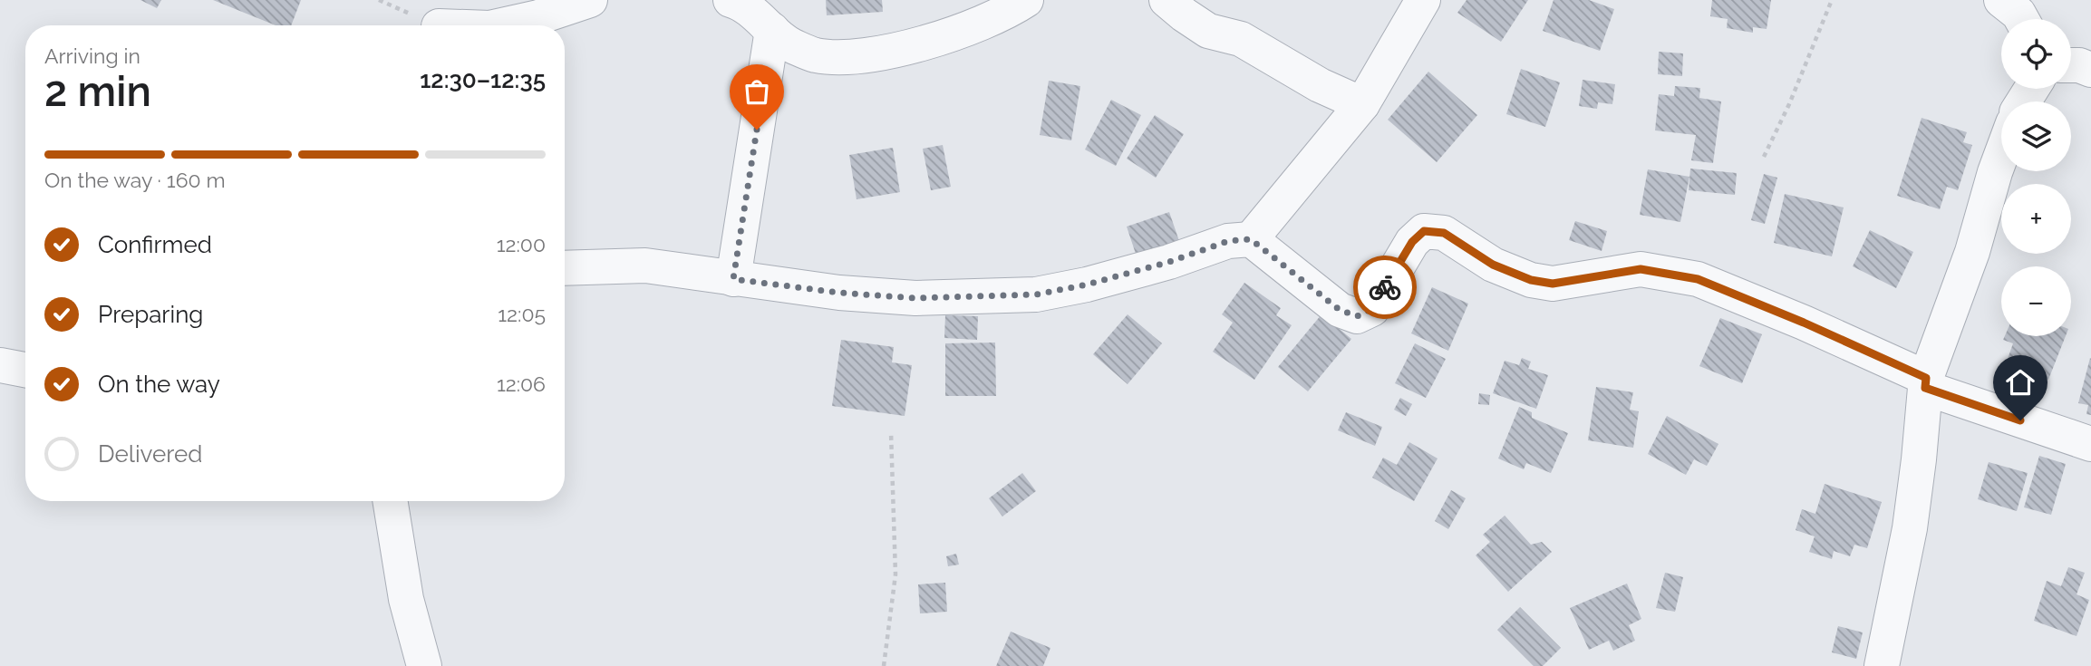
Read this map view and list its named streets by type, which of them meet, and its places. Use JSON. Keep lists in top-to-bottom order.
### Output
{
  "page": {
    "map_buttons": ["+", "−"],
    "heading": ["2 min", "Arriving in", "12:30–12:35"],
    "bar": "On the way · 160 m",
    "list": [
      ["Confirmed", "12:00"],
      ["Preparing", "12:05"],
      ["On the way", "12:06"],
      "Delivered"
    ]
  }
}
